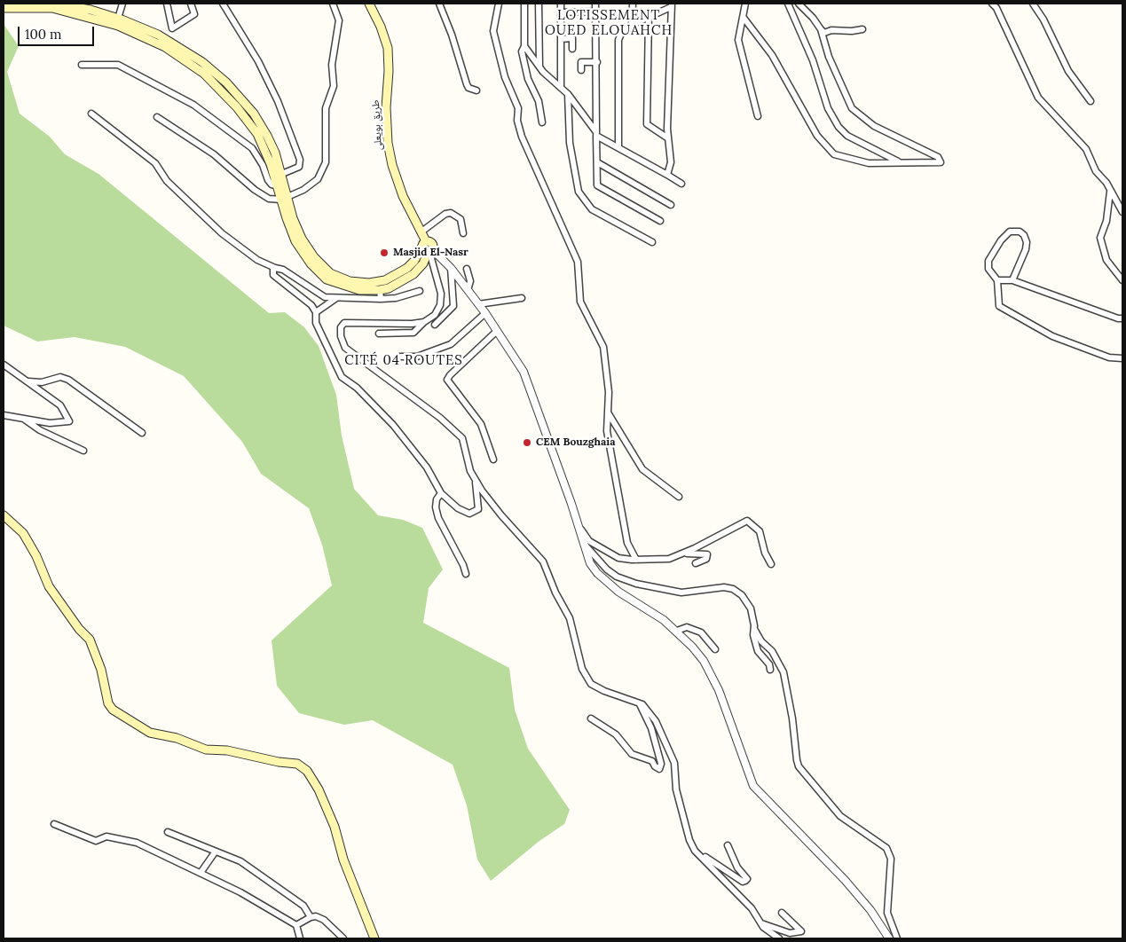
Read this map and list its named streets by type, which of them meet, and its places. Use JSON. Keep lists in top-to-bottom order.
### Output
{
  "streets": {
    "main road": ["طريق بويعلى"]
  },
  "districts": ["LOTISSEMENT OUED ELOUAHCH", "CITÉ 04 ROUTES"],
  "places": ["Masjid El-Nasr", "CEM Bouzghaia"],
  "scale_bar": "100 m"
}
